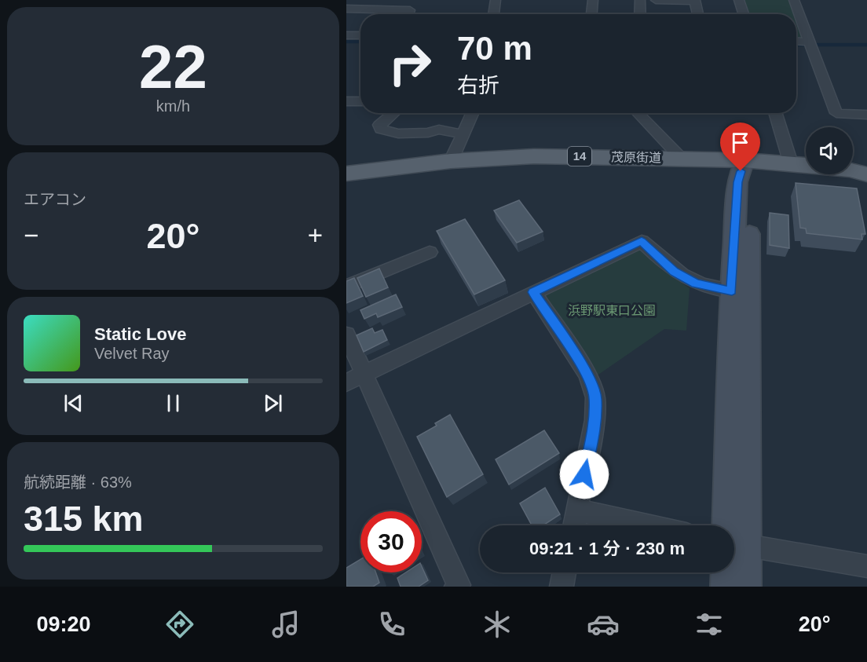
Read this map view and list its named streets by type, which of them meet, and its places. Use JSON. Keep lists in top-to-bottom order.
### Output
{
  "streets": {
    "main road": ["14", "茂原街道"]
  },
  "parks": ["浜野駅東口公園"],
  "page": {
    "tile": [
      ["22", "km/h"],
      "エアコン",
      ["航続距離 · 63%", "315 km"]
    ],
    "turn": ["70 m", "右折"],
    "heat": ["−", "20°", "+"],
    "song": ["Static Love", "Velvet Ray"],
    "limit": "30",
    "trip": "09:21 · 1 分 · 230 m",
    "tabs": ["09:20", "20°"]
  }
}
